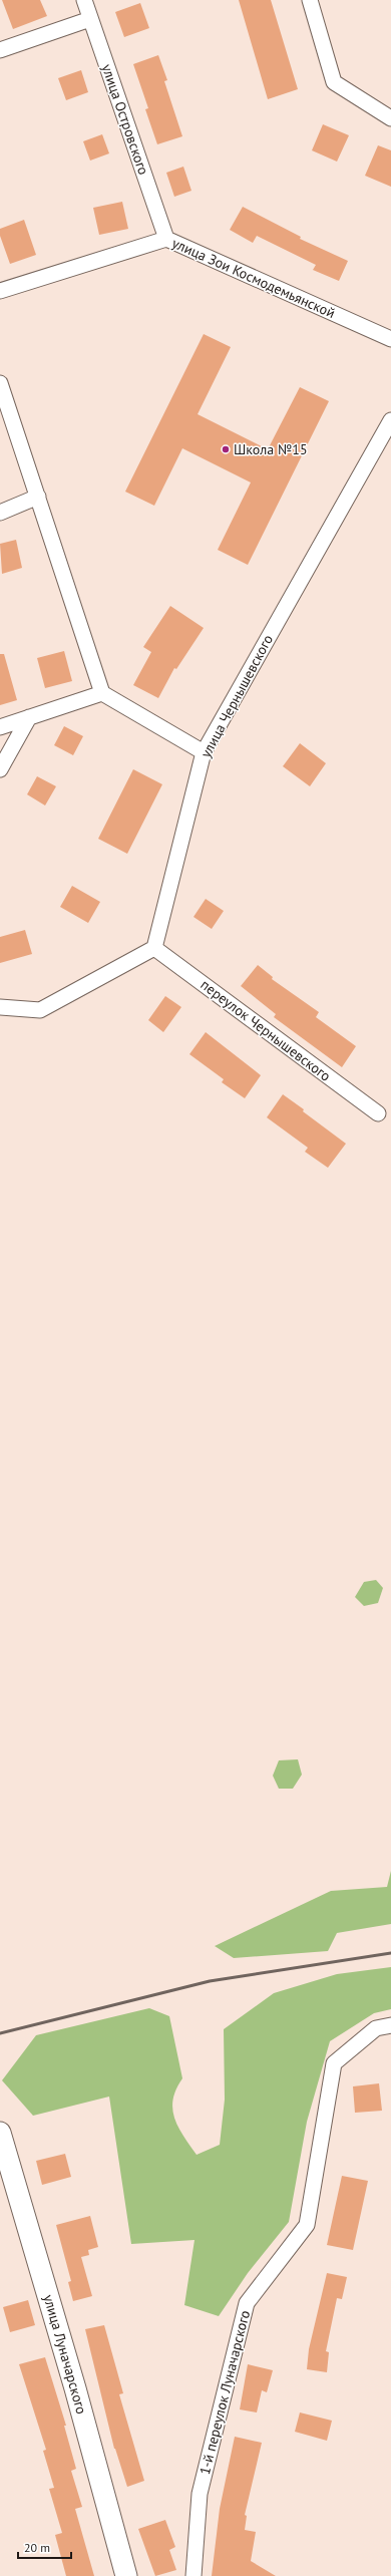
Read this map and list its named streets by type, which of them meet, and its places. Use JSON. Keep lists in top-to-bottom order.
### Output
{
  "streets": {
    "main road": ["улица Луначарского"],
    "street": [
      "улица Островского",
      "улица Зои Космодемьянской",
      "улица Чернышевского",
      "переулок Чернышевского",
      "1-й переулок Луначарского"
    ]
  },
  "crossings": [
    ["улица Островского", "улица Зои Космодемьянской"],
    ["улица Чернышевского", "переулок Чернышевского"]
  ],
  "places": ["Школа №15"],
  "scale_bar": "20 m"
}
